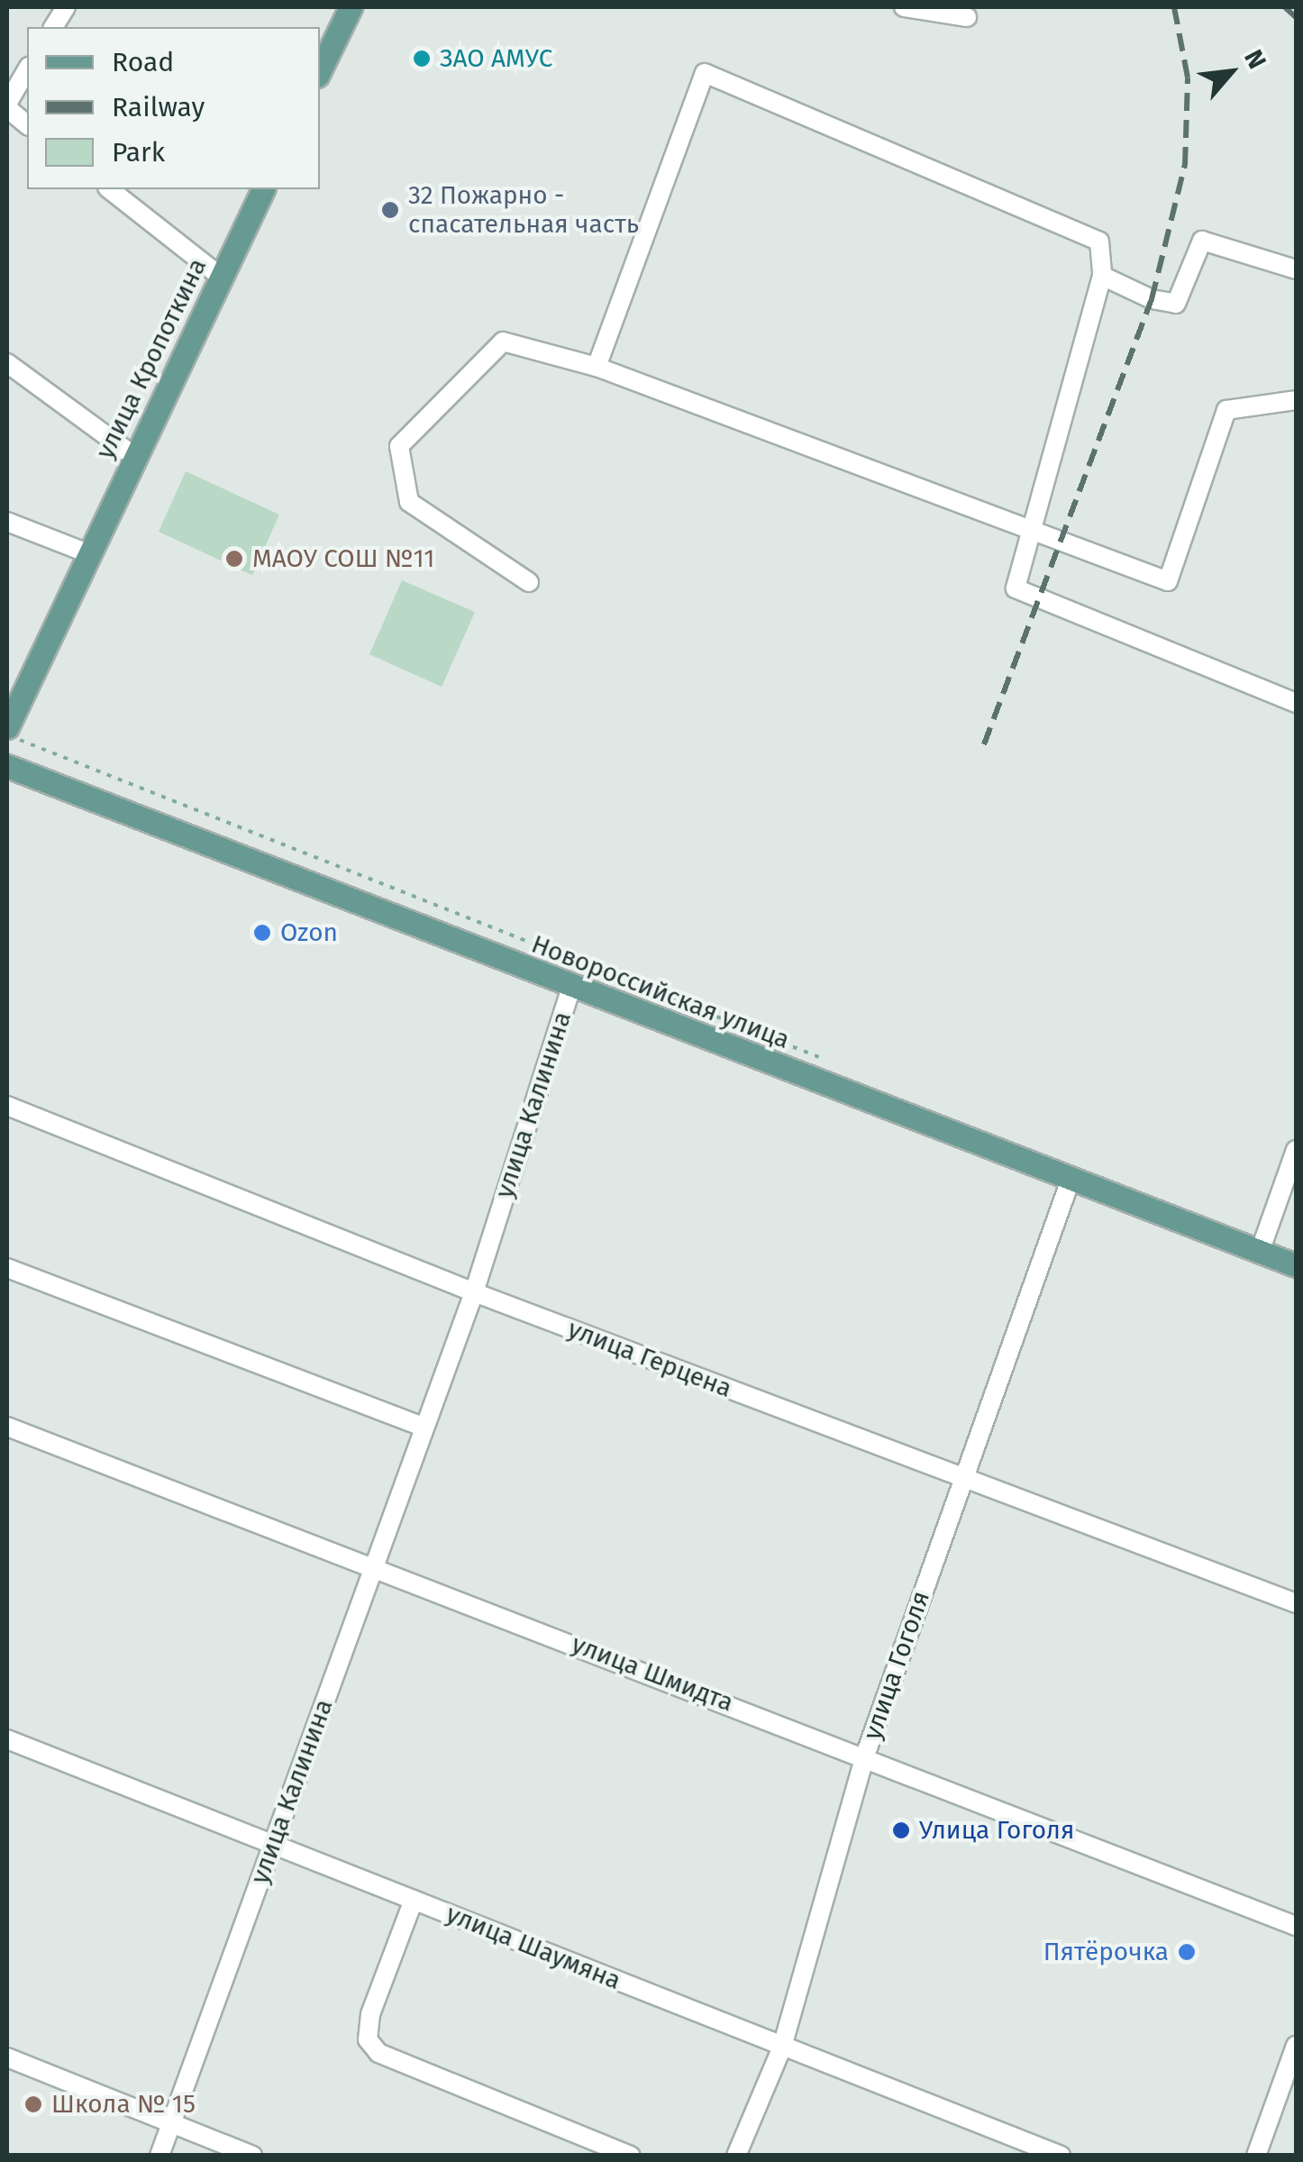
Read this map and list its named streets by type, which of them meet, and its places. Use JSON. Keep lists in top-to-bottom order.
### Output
{
  "streets": {
    "main road": ["улица Кропоткина", "Новороссийская улица"],
    "street": [
      "улица Калинина",
      "улица Герцена",
      "улица Гоголя",
      "улица Шмидта",
      "улица Шаумяна"
    ]
  },
  "crossings": [
    ["Новороссийская улица", "улица Калинина"],
    ["Новороссийская улица", "улица Гоголя"],
    ["улица Калинина", "улица Герцена"],
    ["улица Калинина", "улица Шмидта"],
    ["улица Калинина", "улица Шаумяна"],
    ["улица Герцена", "улица Гоголя"],
    ["улица Гоголя", "улица Шмидта"],
    ["улица Гоголя", "улица Шаумяна"]
  ],
  "places": [
    "ЗАО АМУС",
    "32 Пожарно - спасательная часть",
    "МАОУ СОШ №11",
    "Ozon",
    "Улица Гоголя",
    "Пятёрочка",
    "Школа № 15"
  ],
  "legend": ["Road", "Railway", "Park"],
  "north": "top right"
}
